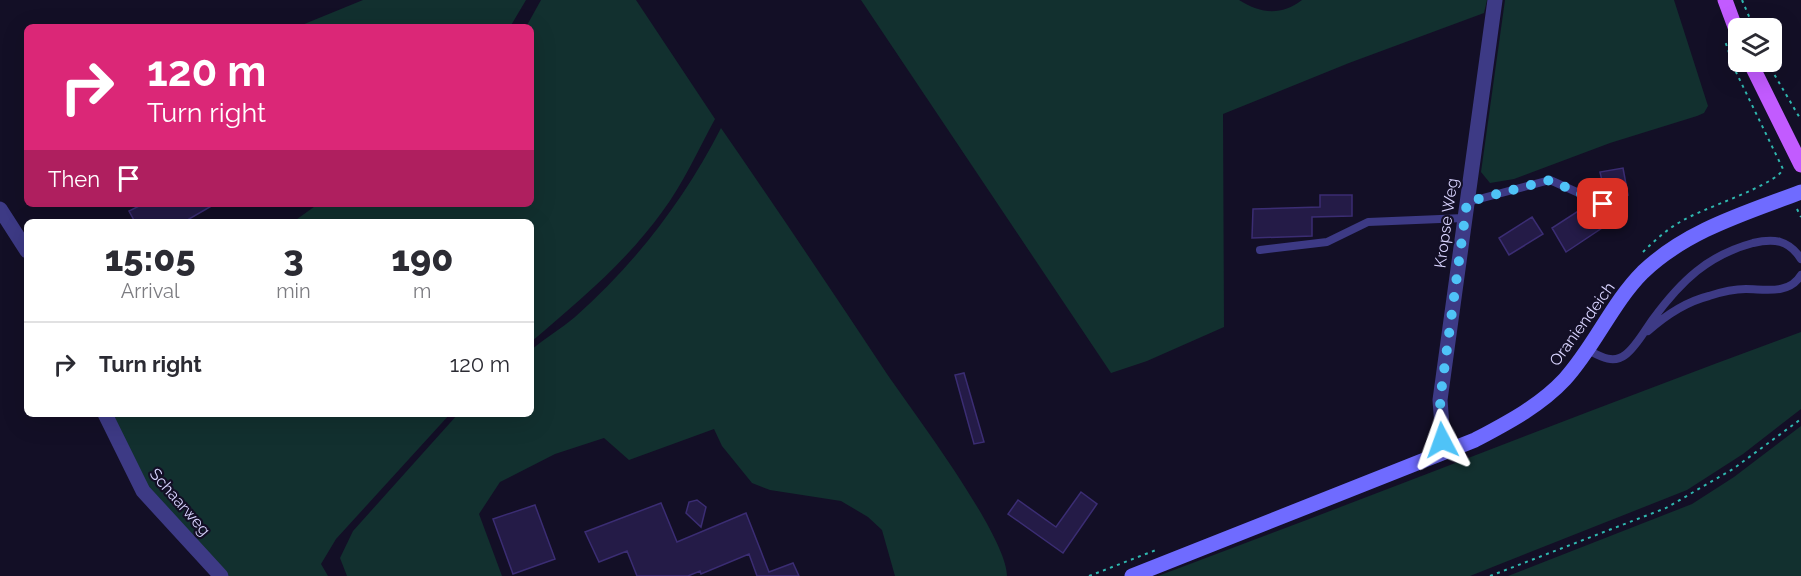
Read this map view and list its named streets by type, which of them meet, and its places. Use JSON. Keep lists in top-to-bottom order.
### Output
{
  "streets": {
    "main road": ["Oraniendeich"],
    "street": ["Kropse Weg", "Schaarweg"]
  },
  "crossings": [
    ["Kropse Weg", "Oraniendeich"]
  ],
  "page": {
    "turn": ["120 m", "Turn right"],
    "then": "Then",
    "eta": [
      "15:05",
      "Arrival",
      "3",
      "min",
      "190",
      "m"
    ],
    "list": [
      {
        "name": "Turn right",
        "value": "120 m"
      }
    ]
  }
}
